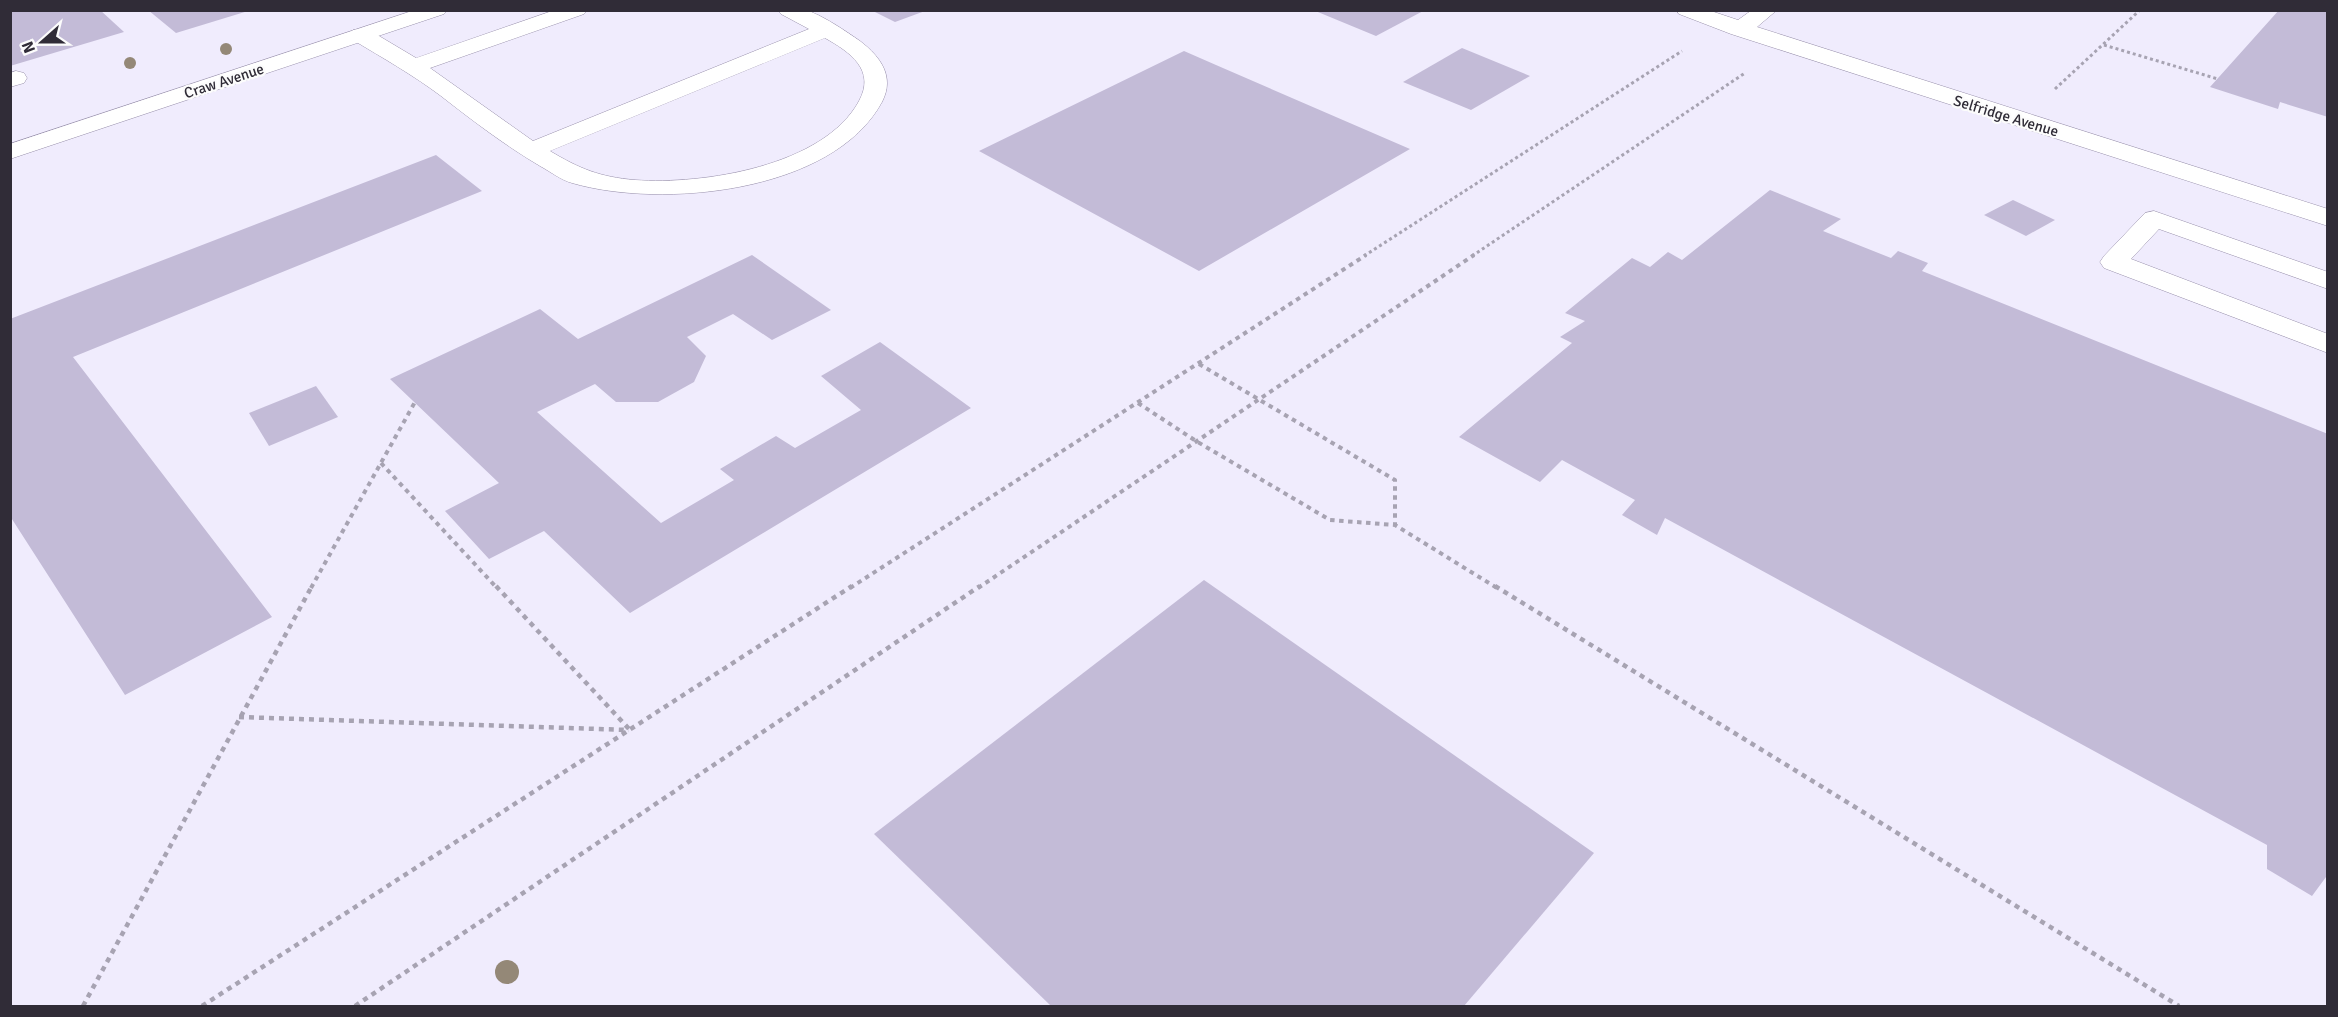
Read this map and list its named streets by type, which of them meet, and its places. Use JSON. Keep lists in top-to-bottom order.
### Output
{
  "streets": {
    "street": ["Craw Avenue", "Selfridge Avenue"]
  },
  "north": "left"
}
